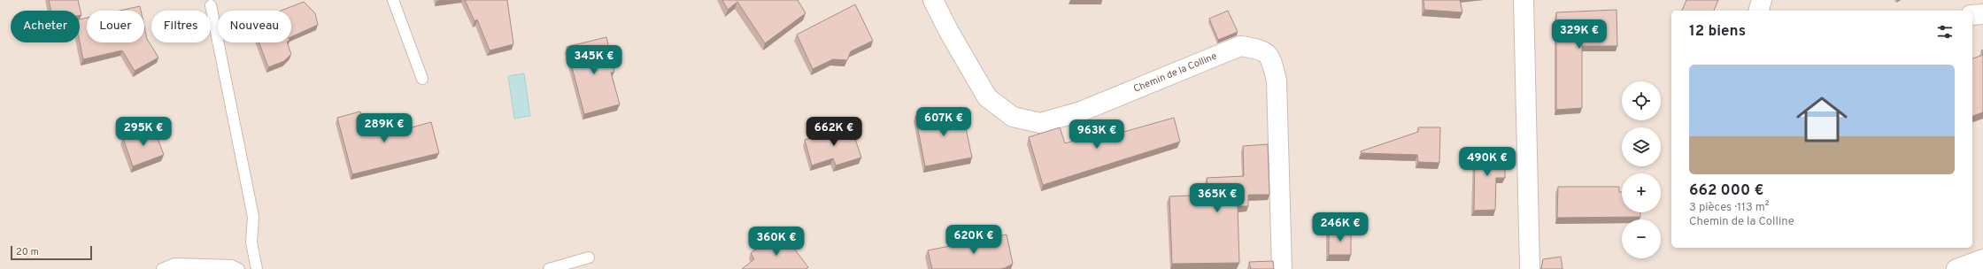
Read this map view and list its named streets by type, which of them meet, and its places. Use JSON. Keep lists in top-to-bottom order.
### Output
{
  "streets": {
    "street": ["Chemin de la Colline"]
  },
  "scale_bar": "20 m",
  "page": {
    "chip": [
      "Acheter",
      "Louer",
      "Filtres",
      "Nouveau"
    ],
    "heading": "12 biens",
    "price": [
      "329K €",
      "345K €",
      "607K €",
      "289K €",
      "295K €",
      "662K €",
      "963K €",
      "490K €",
      "365K €",
      "246K €",
      "620K €",
      "360K €"
    ],
    "list": [
      {
        "name": "662 000 €",
        "note": "3 pièces · 113 m² · Chemin de la Colline"
      }
    ],
    "map_buttons": ["+", "−"],
    "scale": "20 m"
  }
}
